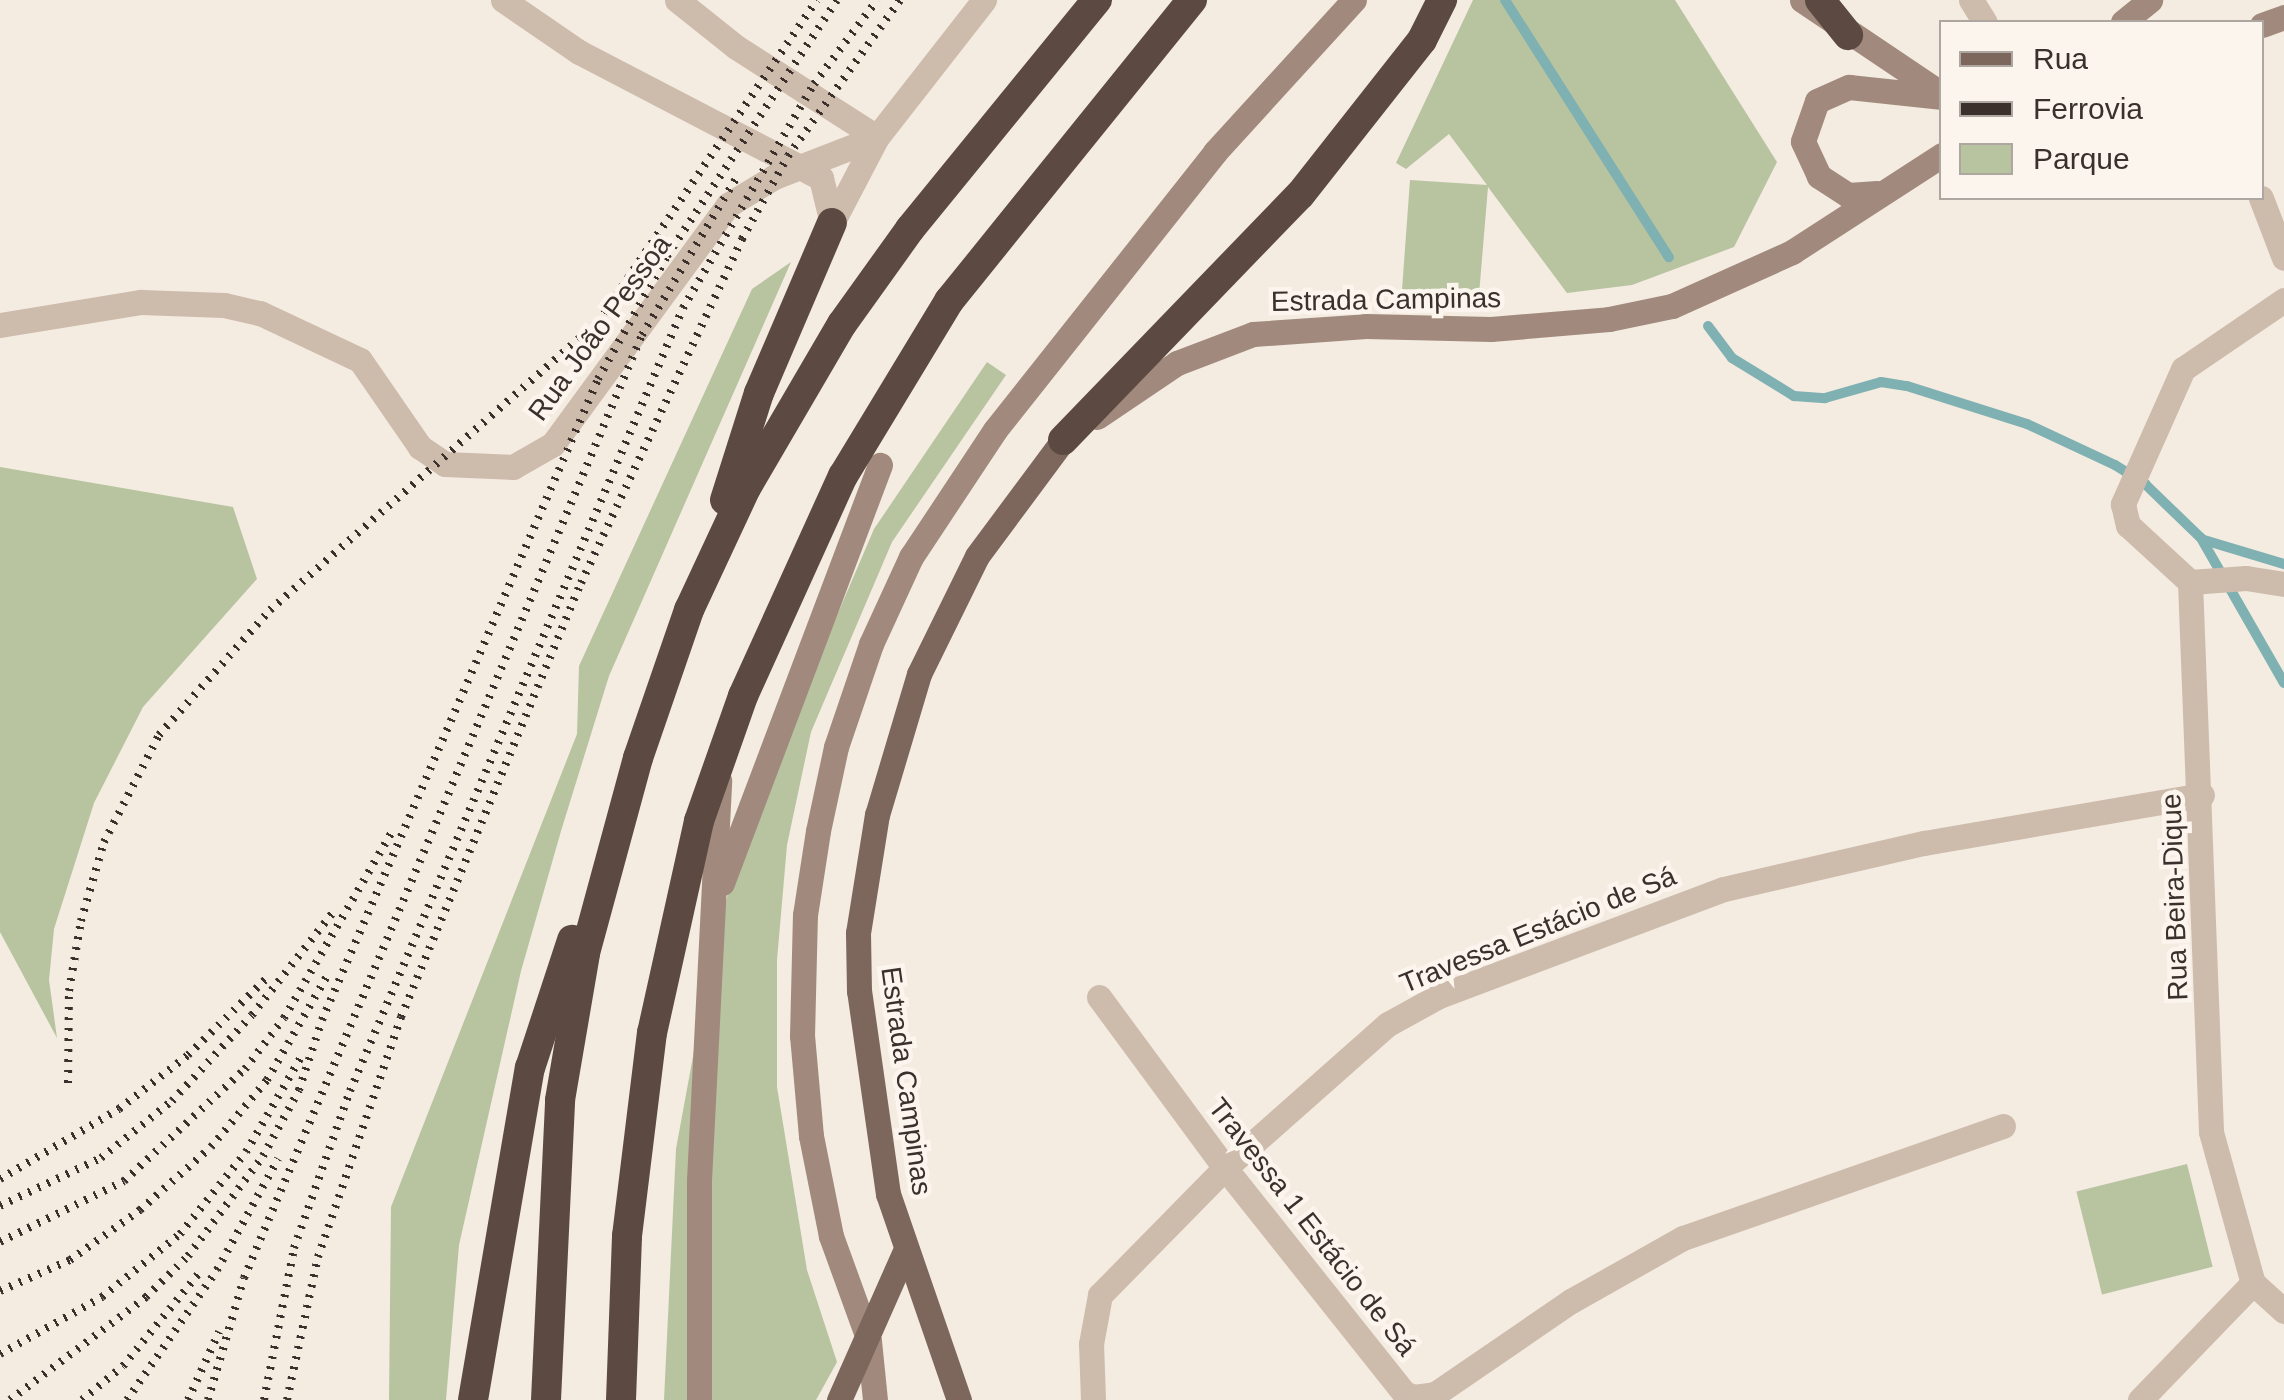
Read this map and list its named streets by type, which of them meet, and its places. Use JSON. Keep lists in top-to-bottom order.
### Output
{
  "streets": {
    "main road": ["Estrada Campinas"],
    "street": [
      "Rua João Pessoa",
      "Rua Beira-Dique",
      "Travessa Estácio de Sá",
      "Travessa 1 Estácio de Sá"
    ]
  },
  "crossings": [
    ["Rua Beira-Dique", "Travessa Estácio de Sá"],
    ["Travessa Estácio de Sá", "Travessa 1 Estácio de Sá"]
  ],
  "legend": ["Rua", "Ferrovia", "Parque"]
}
